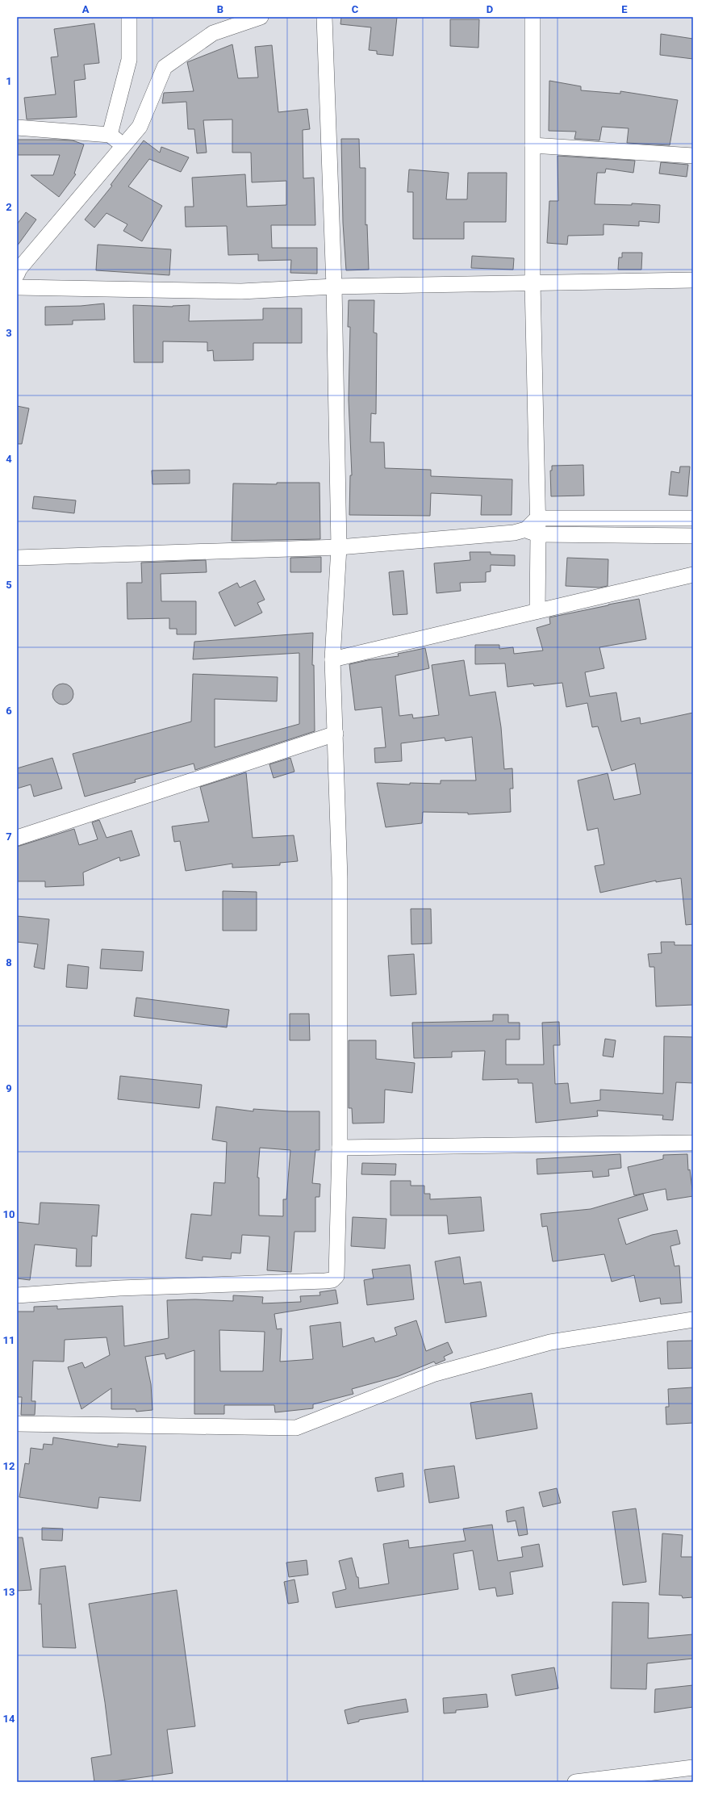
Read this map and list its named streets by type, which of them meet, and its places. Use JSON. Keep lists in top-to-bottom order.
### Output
{
  "grid": {
    "columns": [
      "A",
      "B",
      "C",
      "D",
      "E"
    ],
    "rows": [
      "1",
      "2",
      "3",
      "4",
      "5",
      "6",
      "7",
      "8",
      "9",
      "10",
      "11",
      "12",
      "13",
      "14"
    ]
  }
}
